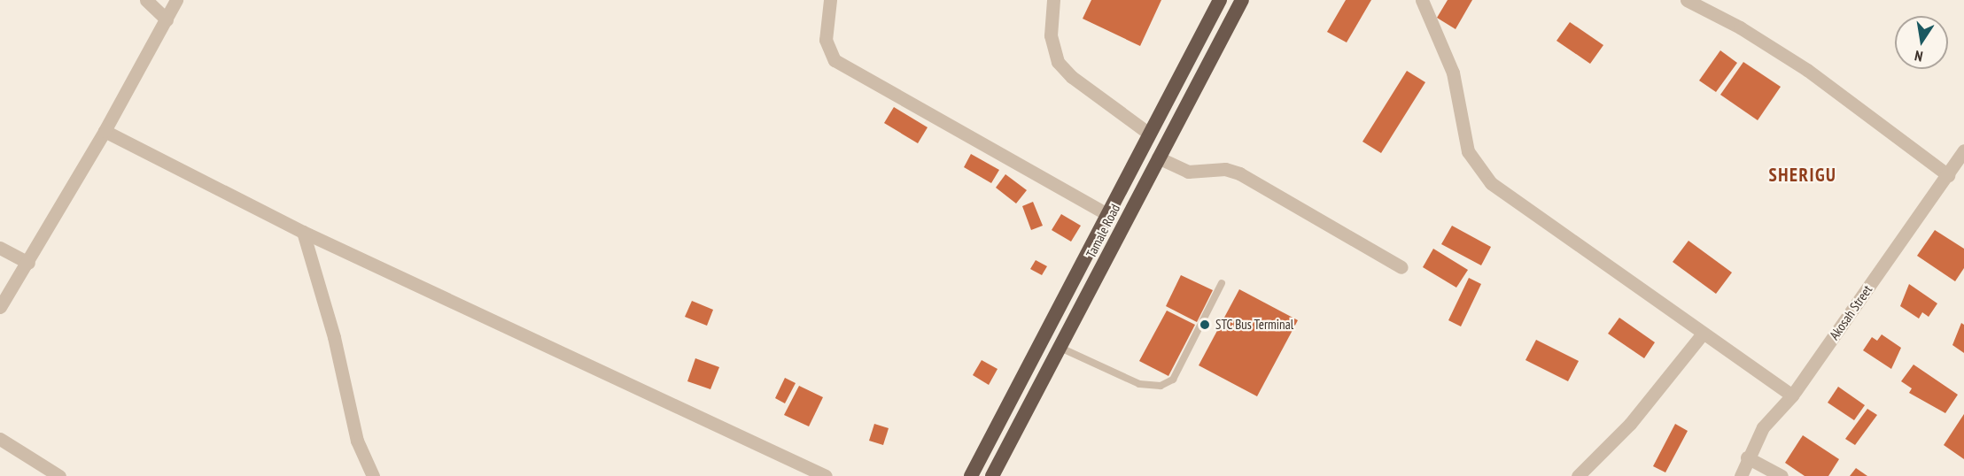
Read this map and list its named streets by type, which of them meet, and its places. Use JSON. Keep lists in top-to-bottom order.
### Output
{
  "streets": {
    "highway": ["Tamale Road"],
    "street": ["Akosah Street"]
  },
  "districts": ["SHERIGU"],
  "places": ["STC Bus Terminal"],
  "north": "bottom"
}
